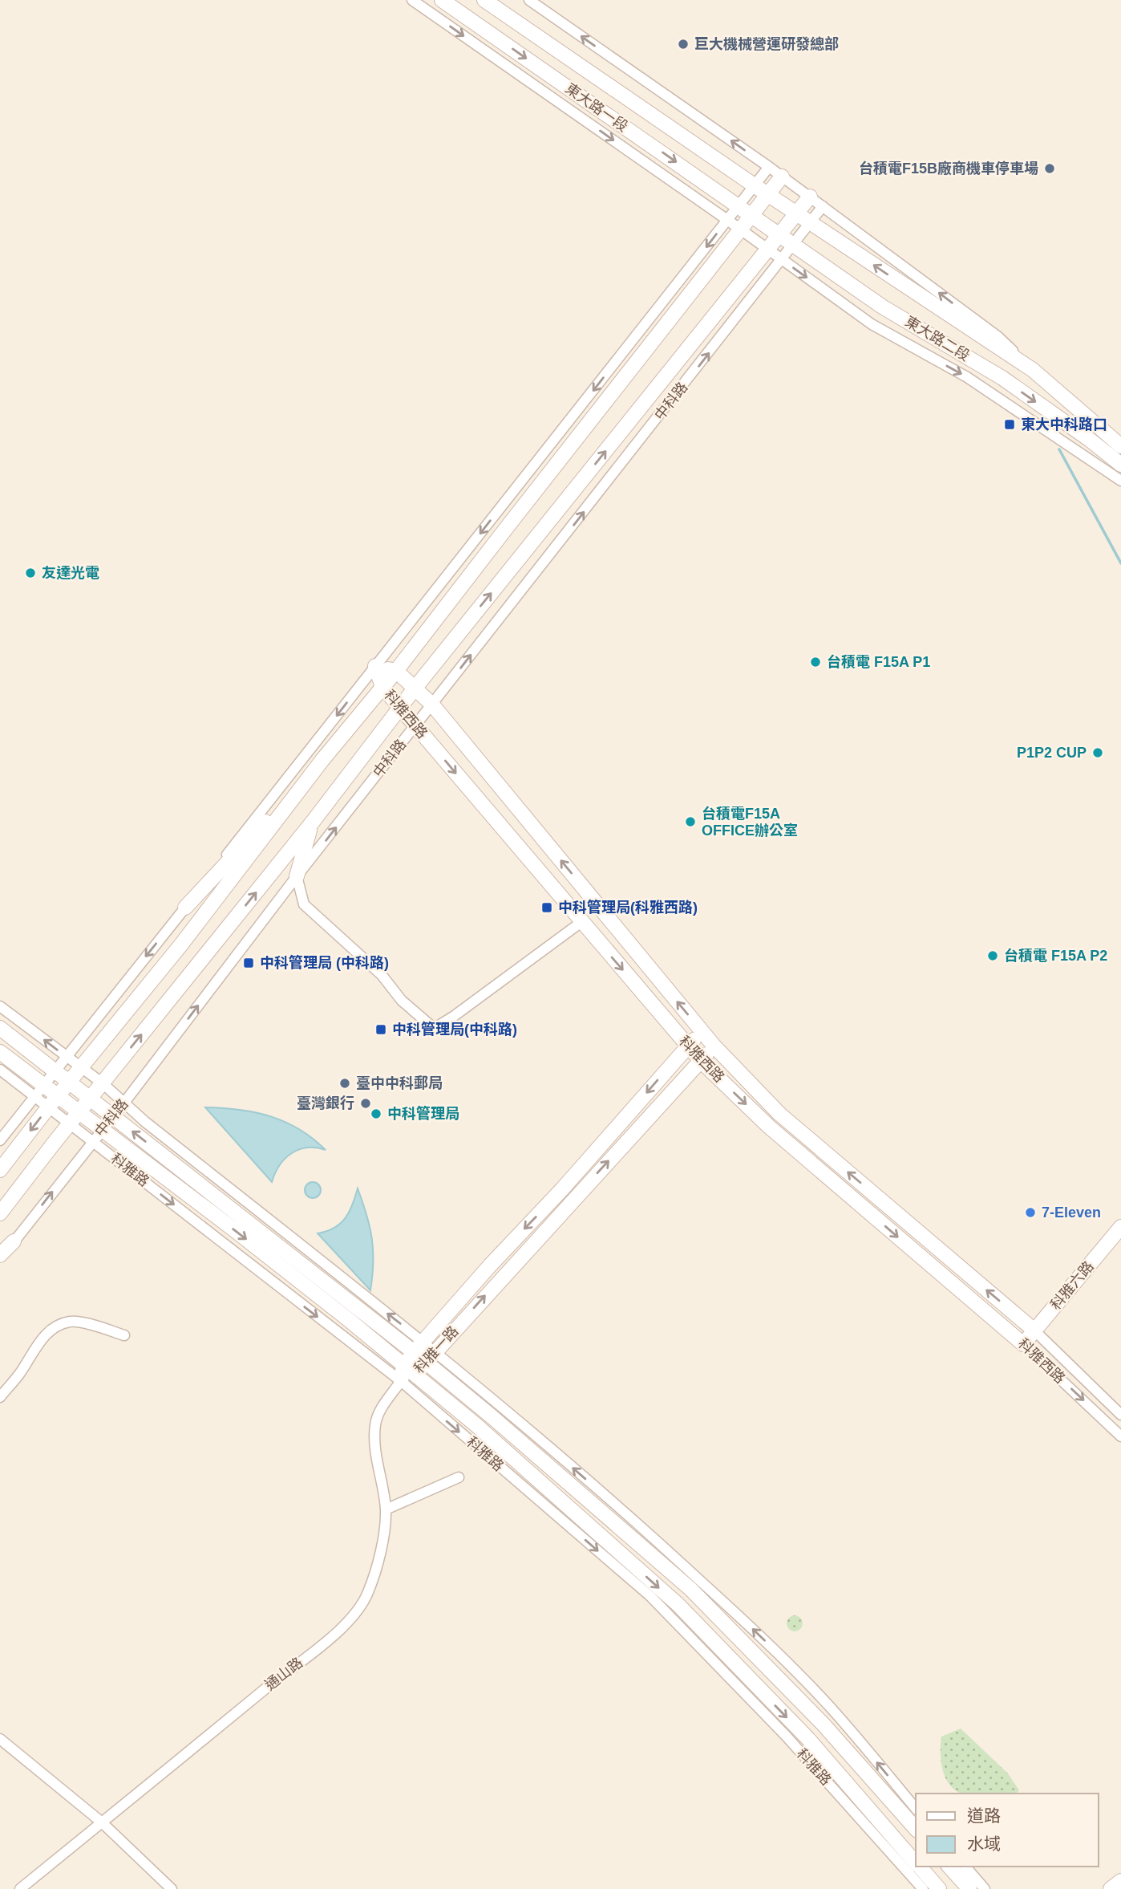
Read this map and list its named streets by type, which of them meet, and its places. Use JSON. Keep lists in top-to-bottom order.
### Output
{
  "streets": {
    "street": [
      "東大路一段",
      "東大路二段",
      "中科路",
      "科雅西路",
      "科雅路",
      "科雅六路",
      "科雅一路",
      "通山路"
    ]
  },
  "crossings": [
    ["東大路一段", "東大路二段"],
    ["東大路二段", "中科路"],
    ["中科路", "科雅西路"],
    ["中科路", "科雅路"],
    ["科雅西路", "科雅六路"],
    ["科雅西路", "科雅一路"],
    ["科雅路", "科雅一路"],
    ["科雅路", "通山路"],
    ["科雅一路", "通山路"]
  ],
  "places": {
    "other": [
      "巨大機械營運研發總部",
      "台積電F15B廠商機車停車場",
      "友達光電",
      "台積電 F15A P1",
      "P1P2 CUP",
      "台積電F15A OFFICE辦公室",
      "台積電 F15A P2",
      "臺中中科郵局",
      "臺灣銀行",
      "中科管理局",
      "7-Eleven"
    ],
    "transit": [
      "東大中科路口",
      "中科管理局(科雅西路)",
      "中科管理局 (中科路)",
      "中科管理局(中科路)"
    ]
  },
  "legend": ["道路", "水域"]
}
